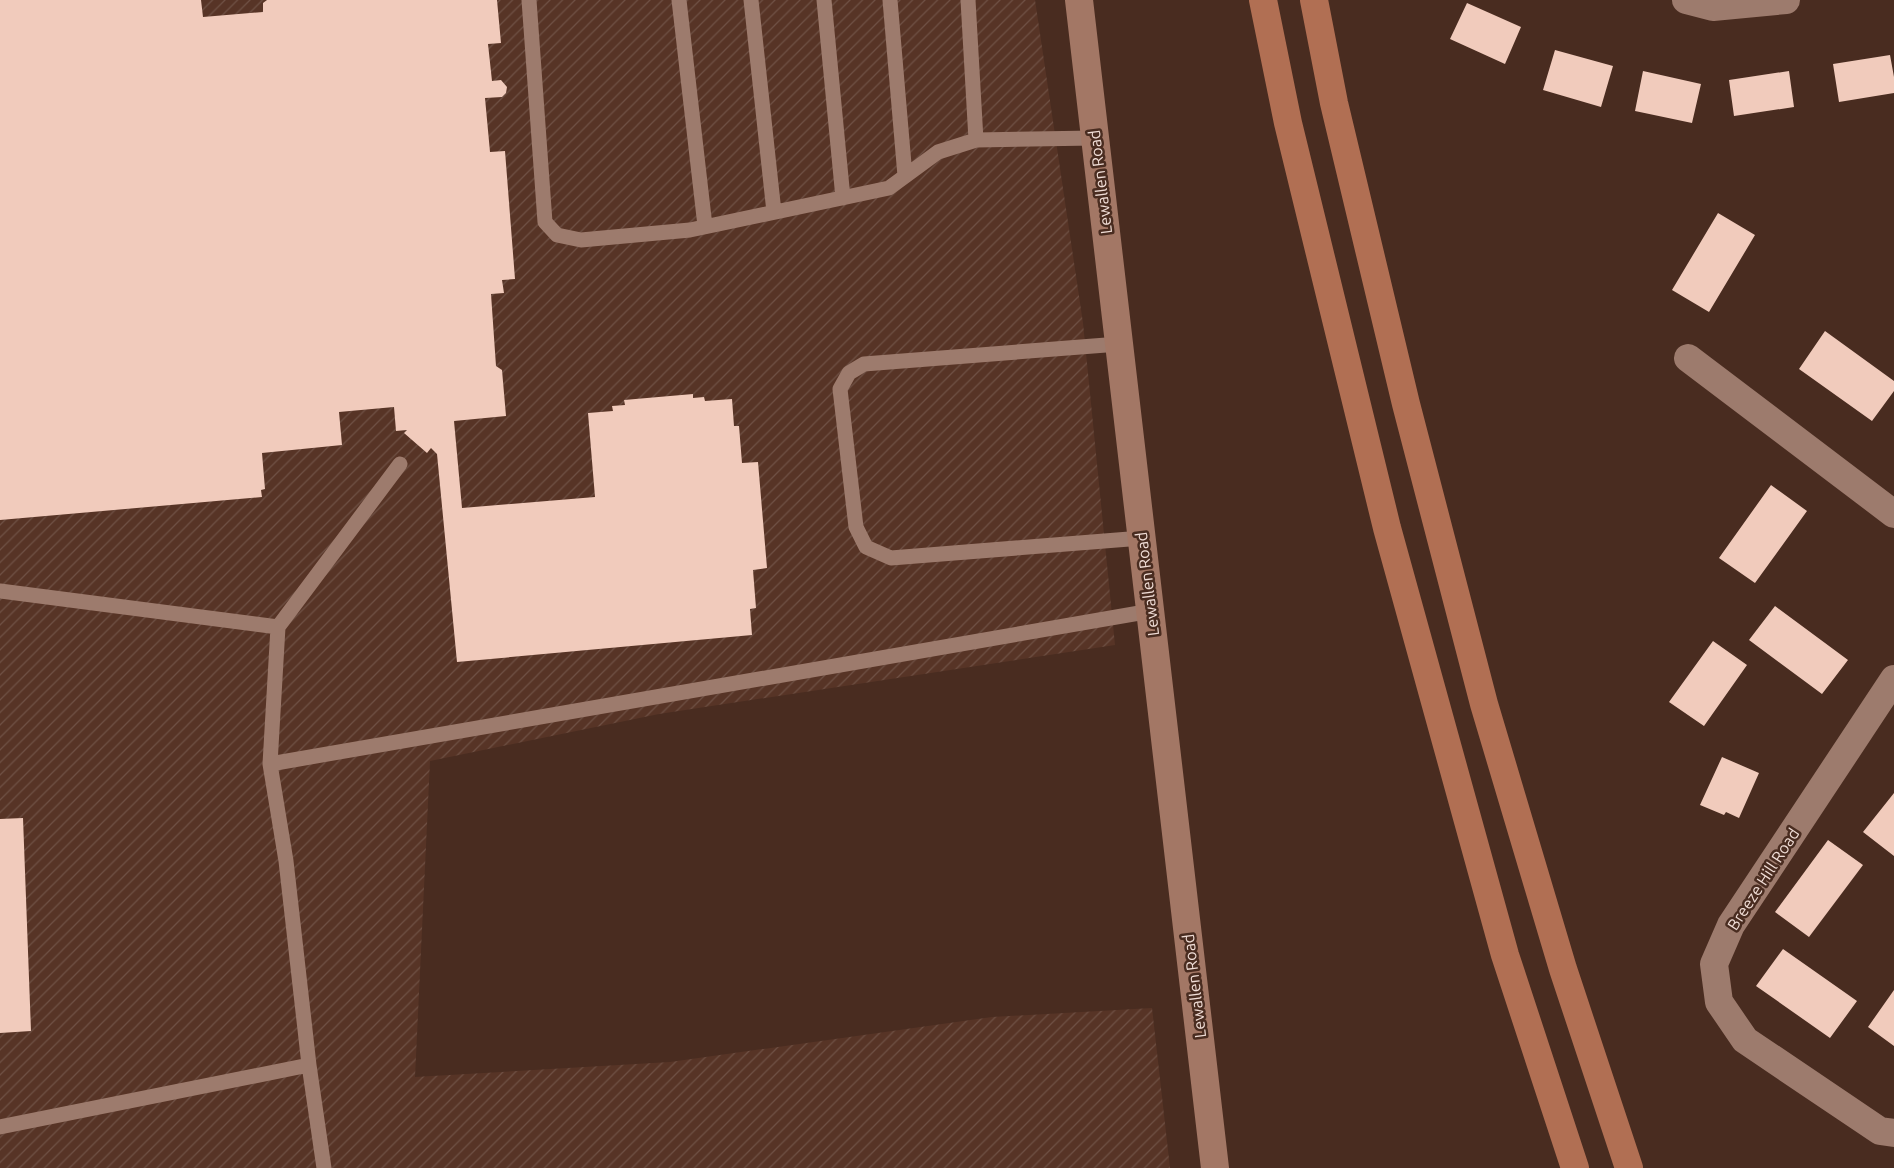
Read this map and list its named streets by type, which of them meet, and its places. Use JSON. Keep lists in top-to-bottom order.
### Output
{
  "streets": {
    "street": ["Lewallen Road", "Breeze Hill Road"]
  }
}
